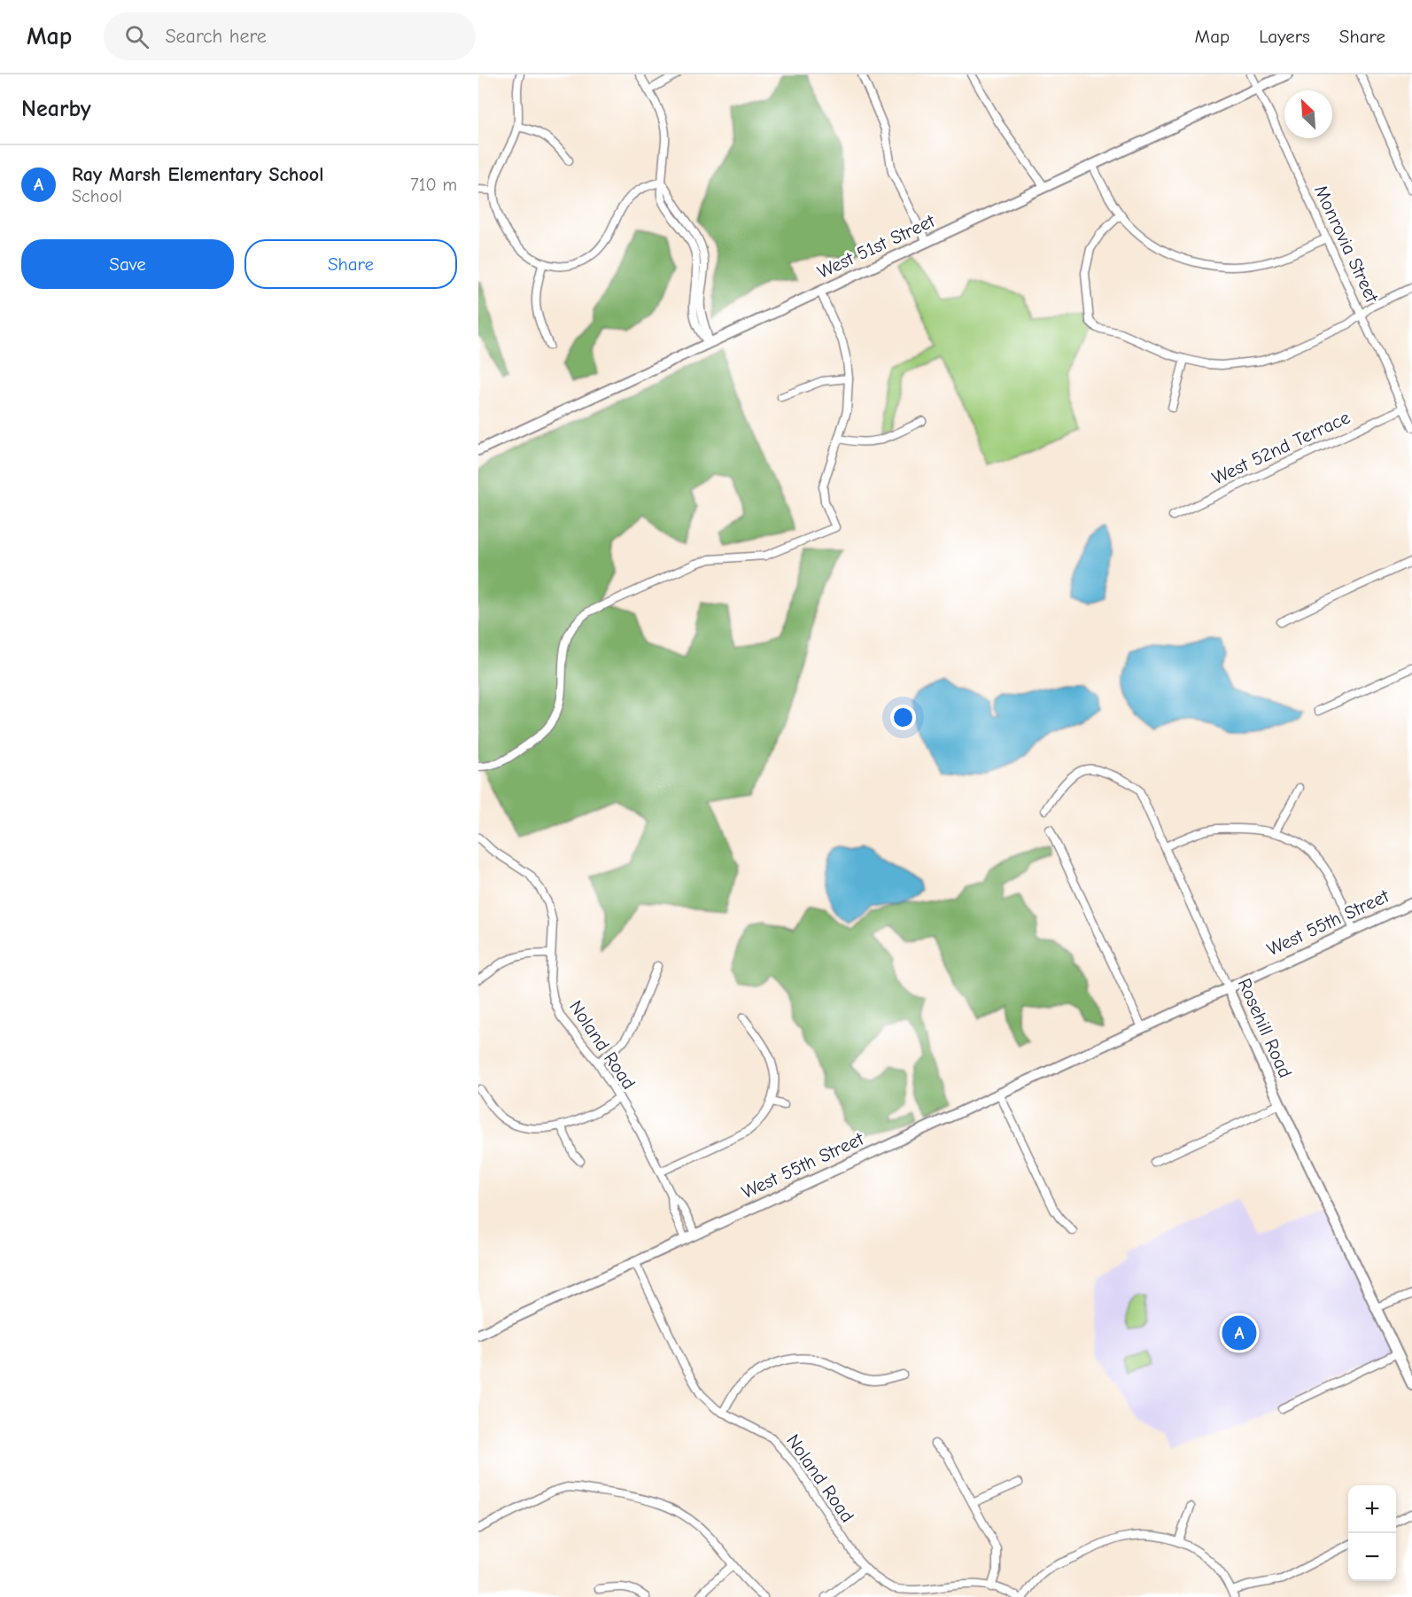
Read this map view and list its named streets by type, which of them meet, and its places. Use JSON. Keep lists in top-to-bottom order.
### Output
{
  "streets": {
    "street": [
      "Monrovia Street",
      "West 51st Street",
      "West 52nd Terrace",
      "West 55th Street",
      "Rosehill Road",
      "Noland Road"
    ]
  },
  "crossings": [
    ["Monrovia Street", "West 51st Street"],
    ["Monrovia Street", "West 52nd Terrace"],
    ["West 55th Street", "Rosehill Road"],
    ["West 55th Street", "Noland Road"]
  ],
  "north": "top left",
  "page": {
    "header": "Map",
    "search": "Search here",
    "nav": ["Map", "Layers", "Share"],
    "heading": "Nearby",
    "list": [
      {
        "mark": "A",
        "name": "Ray Marsh Elementary School",
        "note": "School",
        "value": "710 m"
      }
    ],
    "buttons": ["Save", "Share"],
    "pins": "A",
    "map_buttons": ["+", "−"]
  }
}
